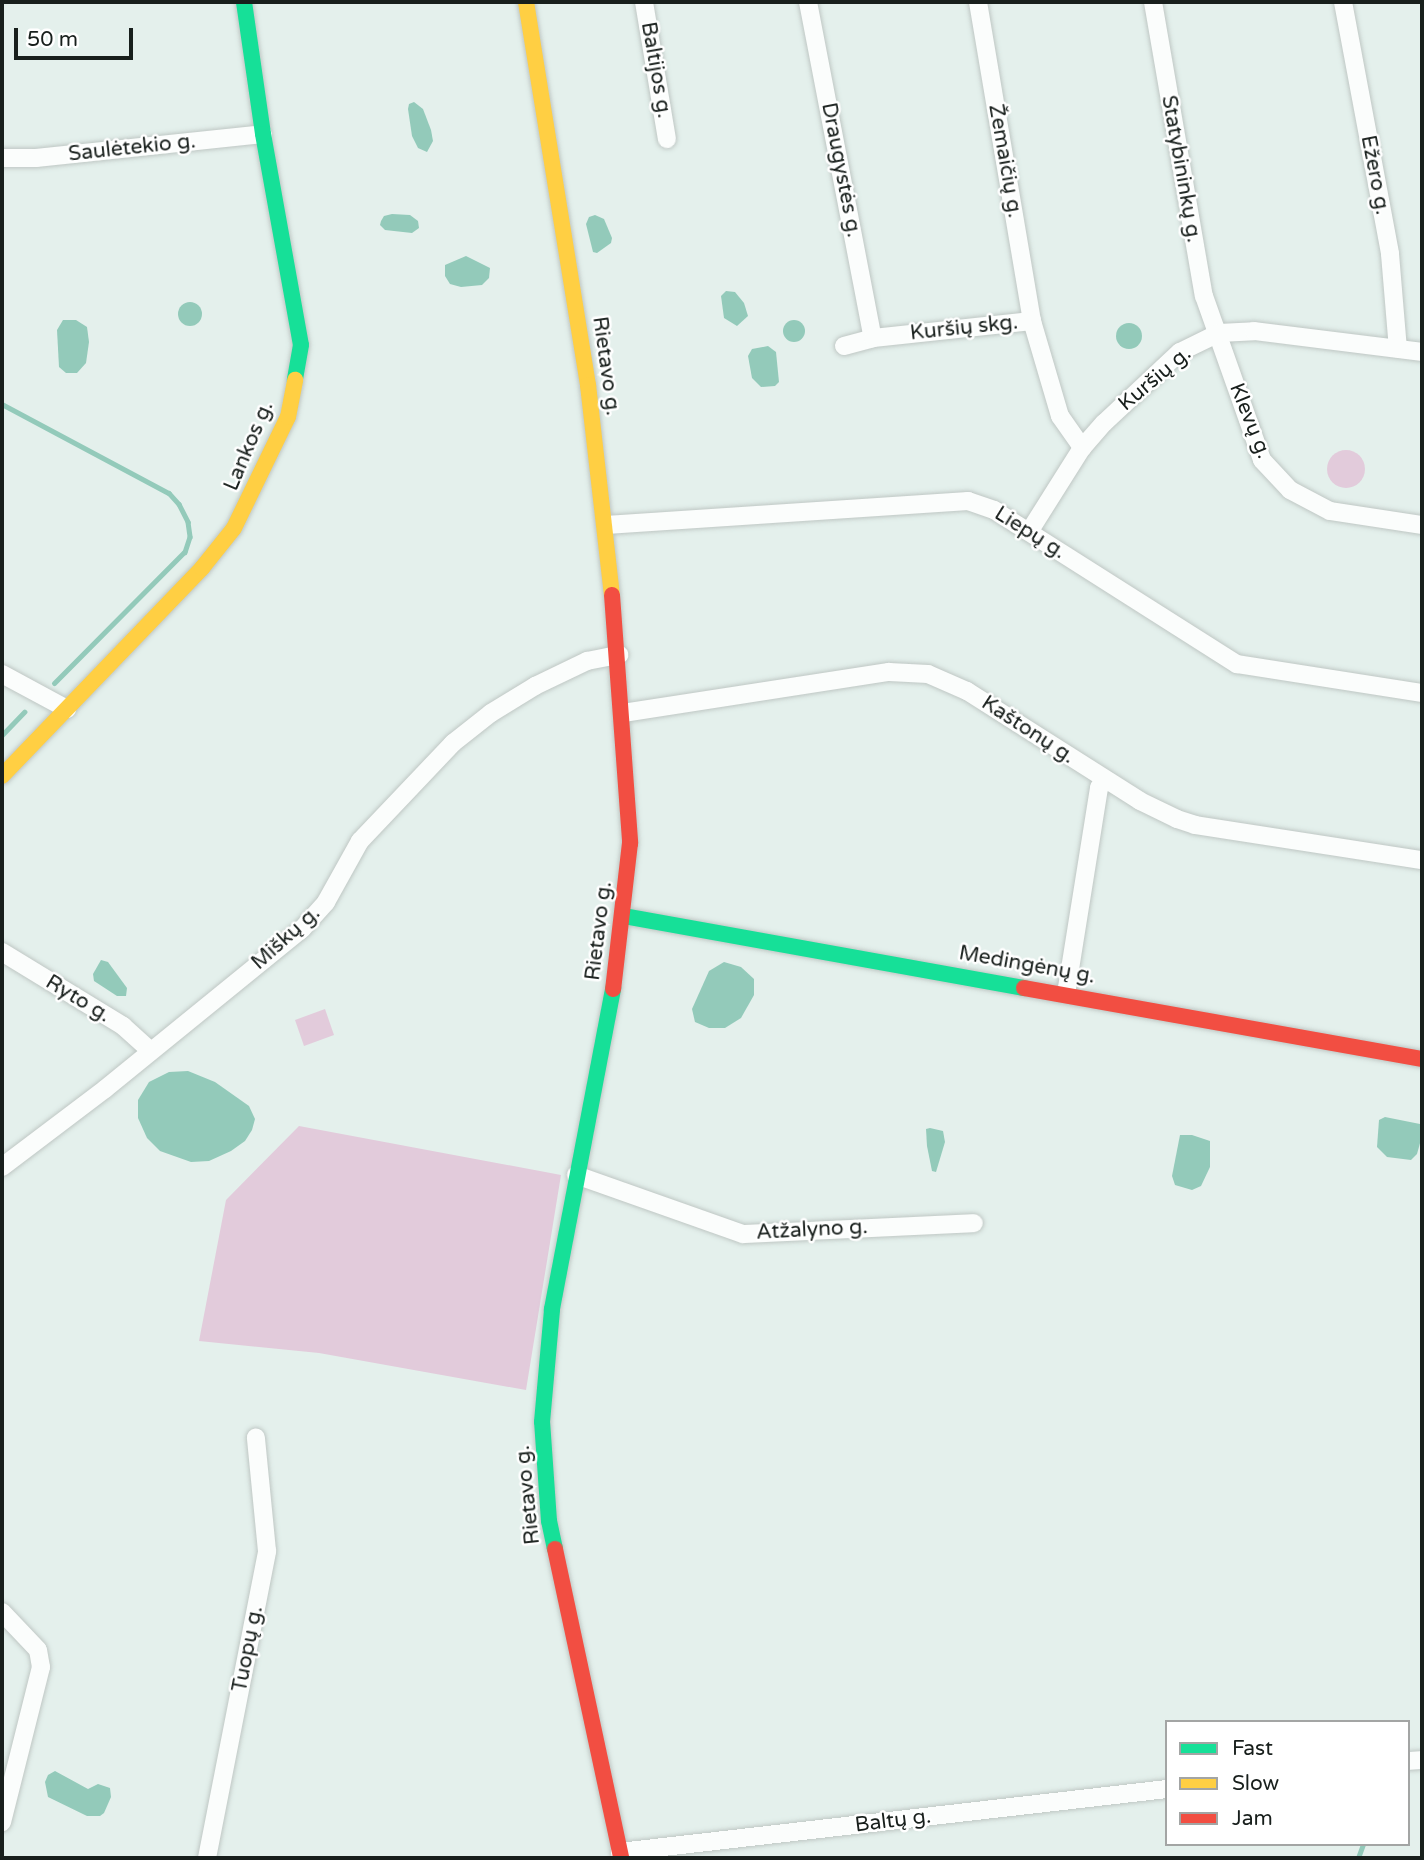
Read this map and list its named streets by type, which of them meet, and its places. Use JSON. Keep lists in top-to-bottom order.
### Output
{
  "streets": {
    "main road": ["Rietavo g.", "Lankos g.", "Medingėnų g."],
    "street": [
      "Baltijos g.",
      "Saulėtekio g.",
      "Žemaičių g.",
      "Statybininkų g.",
      "Draugystės g.",
      "Ežero g.",
      "Kuršių skg.",
      "Kuršių g.",
      "Klevų g.",
      "Liepų g.",
      "Kaštonų g.",
      "Miškų g.",
      "Ryto g.",
      "Atžalyno g.",
      "Tuopų g.",
      "Baltų g."
    ]
  },
  "crossings": [
    ["Saulėtekio g.", "Lankos g."],
    ["Žemaičių g.", "Kuršių skg."],
    ["Statybininkų g.", "Kuršių g."],
    ["Statybininkų g.", "Klevų g."],
    ["Draugystės g.", "Kuršių skg."],
    ["Ežero g.", "Kuršių g."],
    ["Kuršių skg.", "Kuršių g."],
    ["Rietavo g.", "Liepų g."],
    ["Rietavo g.", "Kaštonų g."],
    ["Rietavo g.", "Miškų g."],
    ["Rietavo g.", "Medingėnų g."],
    ["Rietavo g.", "Atžalyno g."],
    ["Rietavo g.", "Baltų g."],
    ["Kuršių g.", "Klevų g."],
    ["Kuršių g.", "Liepų g."],
    ["Miškų g.", "Ryto g."]
  ],
  "legend": ["Fast", "Slow", "Jam"],
  "scale_bar": "50 m"
}
